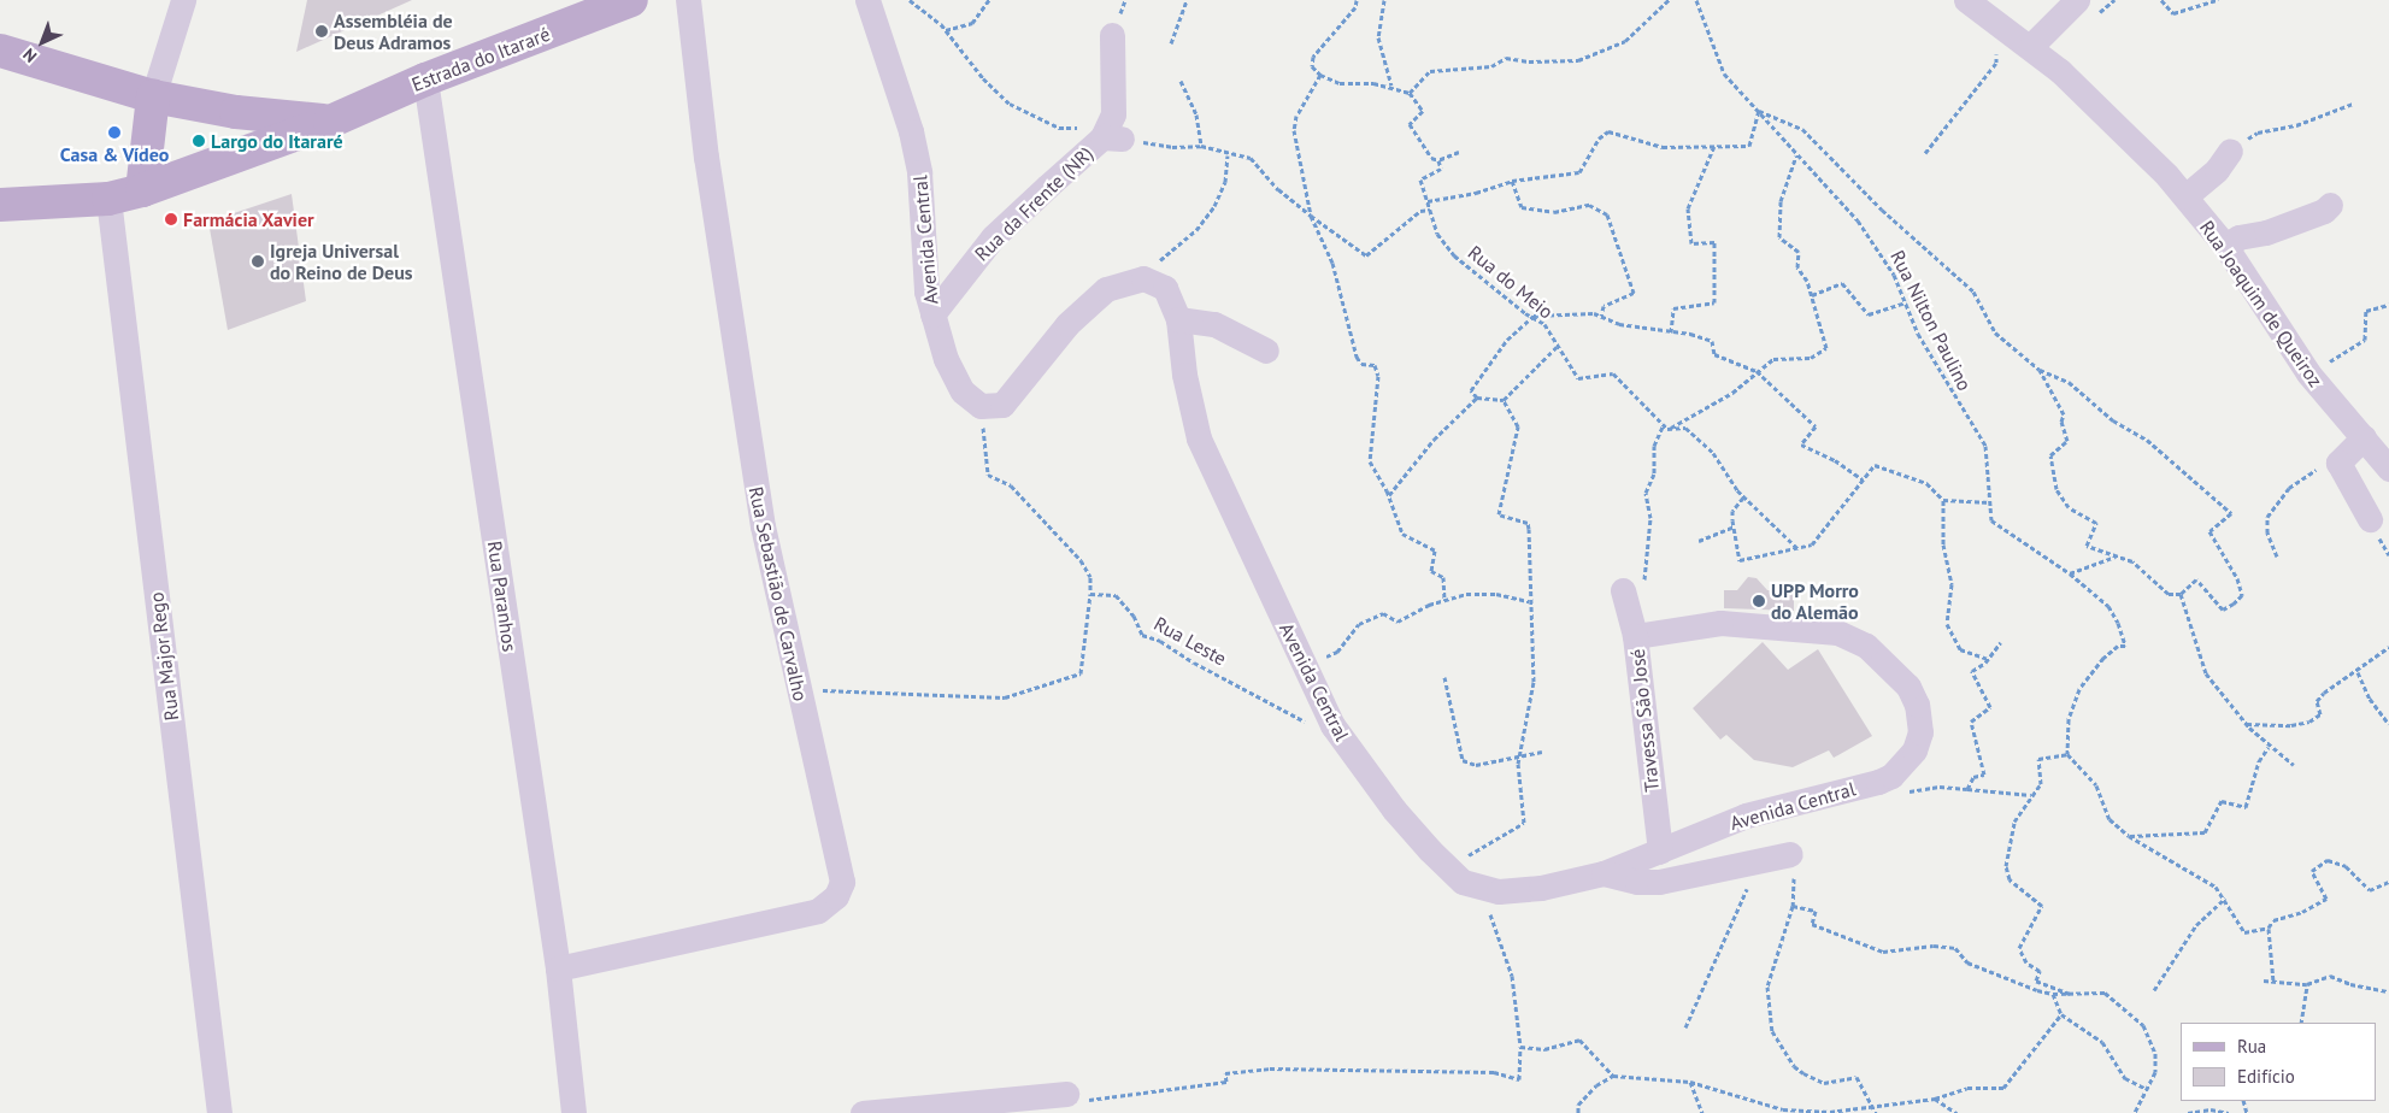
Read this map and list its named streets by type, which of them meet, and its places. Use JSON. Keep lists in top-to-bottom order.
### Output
{
  "streets": {
    "main road": ["Estrada do Itararé"],
    "street": [
      "Rua da Frente (NR)",
      "Avenida Central",
      "Rua Joaquim de Queiroz",
      "Rua Sebastião de Carvalho",
      "Rua Paranhos",
      "Rua Major Rego",
      "Travessa São José"
    ],
    "path": ["Rua do Meio", "Rua Nilton Paulino", "Rua Leste"]
  },
  "crossings": [
    ["Estrada do Itararé", "Rua Paranhos"],
    ["Estrada do Itararé", "Rua Major Rego"],
    ["Rua da Frente (NR)", "Avenida Central"],
    ["Avenida Central", "Rua Leste"],
    ["Avenida Central", "Travessa São José"],
    ["Rua Sebastião de Carvalho", "Rua Paranhos"]
  ],
  "places": [
    "Assembléia de Deus Adramos",
    "Casa & Vídeo",
    "Largo do Itararé",
    "Farmácia Xavier",
    "Igreja Universal do Reino de Deus",
    "UPP Morro do Alemão"
  ],
  "legend": ["Rua", "Edifício"],
  "north": "bottom left"
}
